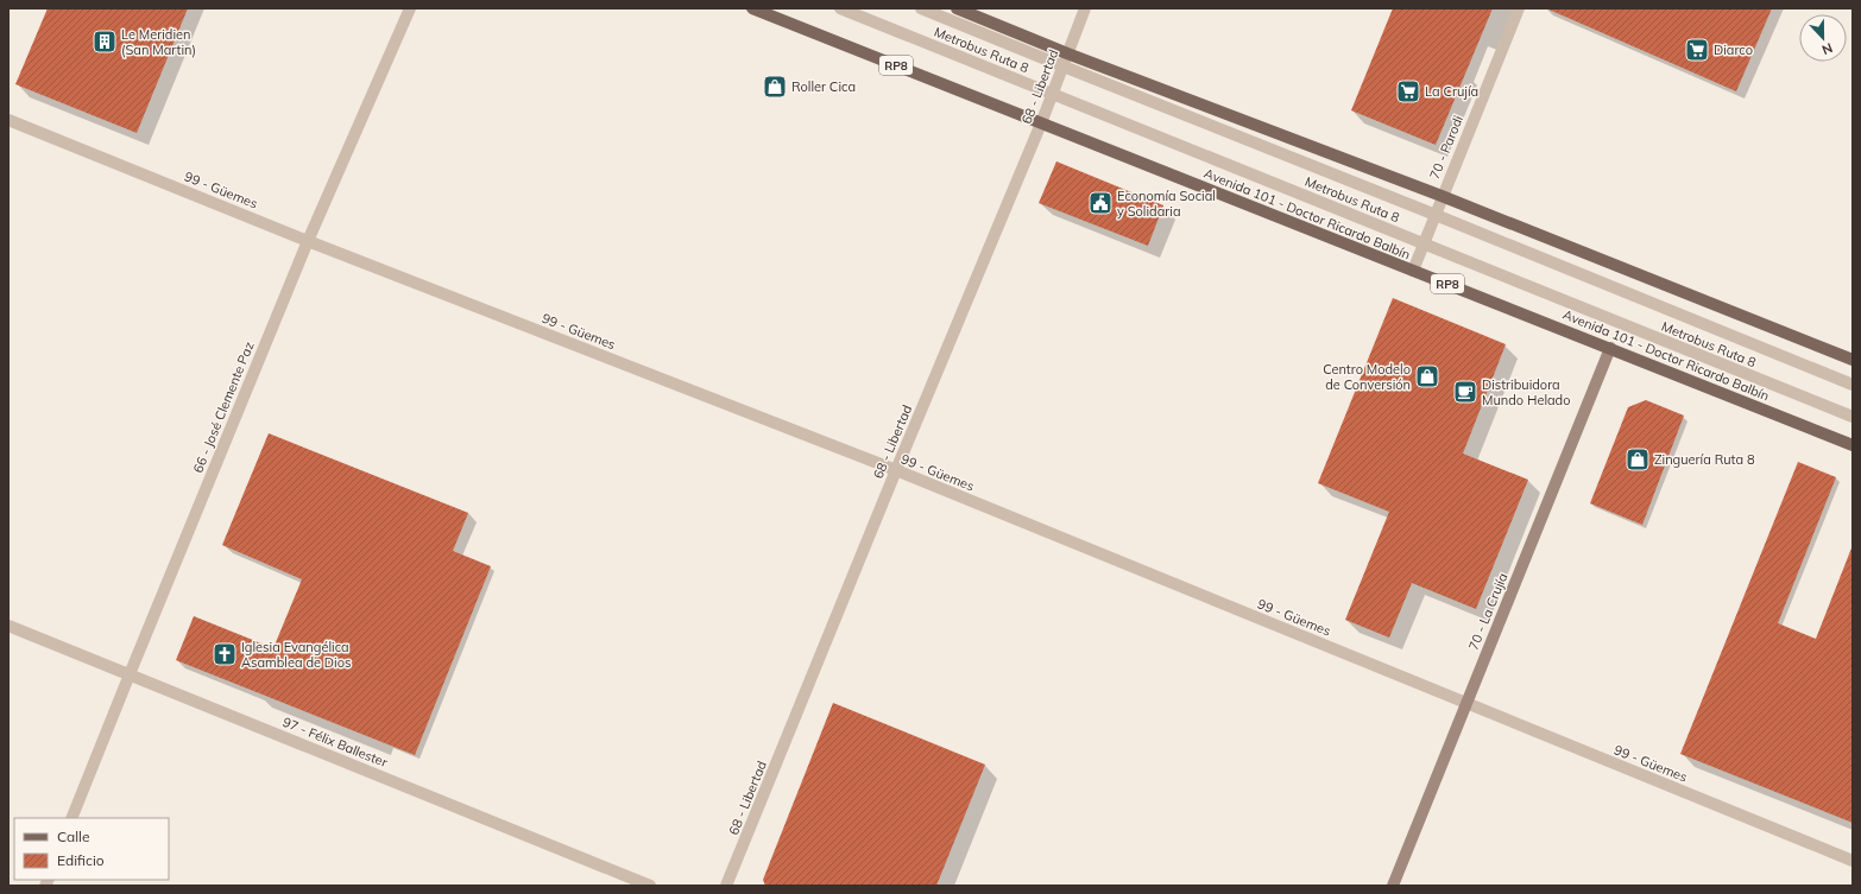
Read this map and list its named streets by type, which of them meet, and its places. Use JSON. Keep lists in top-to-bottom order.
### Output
{
  "streets": {
    "main road": ["RP8", "Avenida 101 - Doctor Ricardo Balbín"],
    "street": [
      "Metrobus Ruta 8",
      "68 - Libertad",
      "70 - Parodi",
      "99 - Güemes",
      "66 - José Clemente Paz",
      "70 - La Crujía",
      "97 - Félix Ballester"
    ]
  },
  "crossings": [
    ["Metrobus Ruta 8", "68 - Libertad"],
    ["Metrobus Ruta 8", "70 - Parodi"],
    ["68 - Libertad", "99 - Güemes"],
    ["68 - Libertad", "Avenida 101 - Doctor Ricardo Balbín"],
    ["70 - Parodi", "Avenida 101 - Doctor Ricardo Balbín"],
    ["99 - Güemes", "66 - José Clemente Paz"],
    ["99 - Güemes", "70 - La Crujía"],
    ["Avenida 101 - Doctor Ricardo Balbín", "70 - La Crujía"],
    ["66 - José Clemente Paz", "97 - Félix Ballester"]
  ],
  "places": {
    "building": ["Le Meridien (San Martin)"],
    "supermarket": ["Diarco", "La Crujía"],
    "shop": ["Roller Cica", "Centro Modelo de Conversión", "Zinguería Ruta 8"],
    "public building": ["Economía Social y Solidaria"],
    "cafe": ["Distribuidora Mundo Helado"],
    "church": ["Iglesia Evangélica Asamblea de Dios"]
  },
  "legend": ["Calle", "Edificio"],
  "north": "bottom"
}
